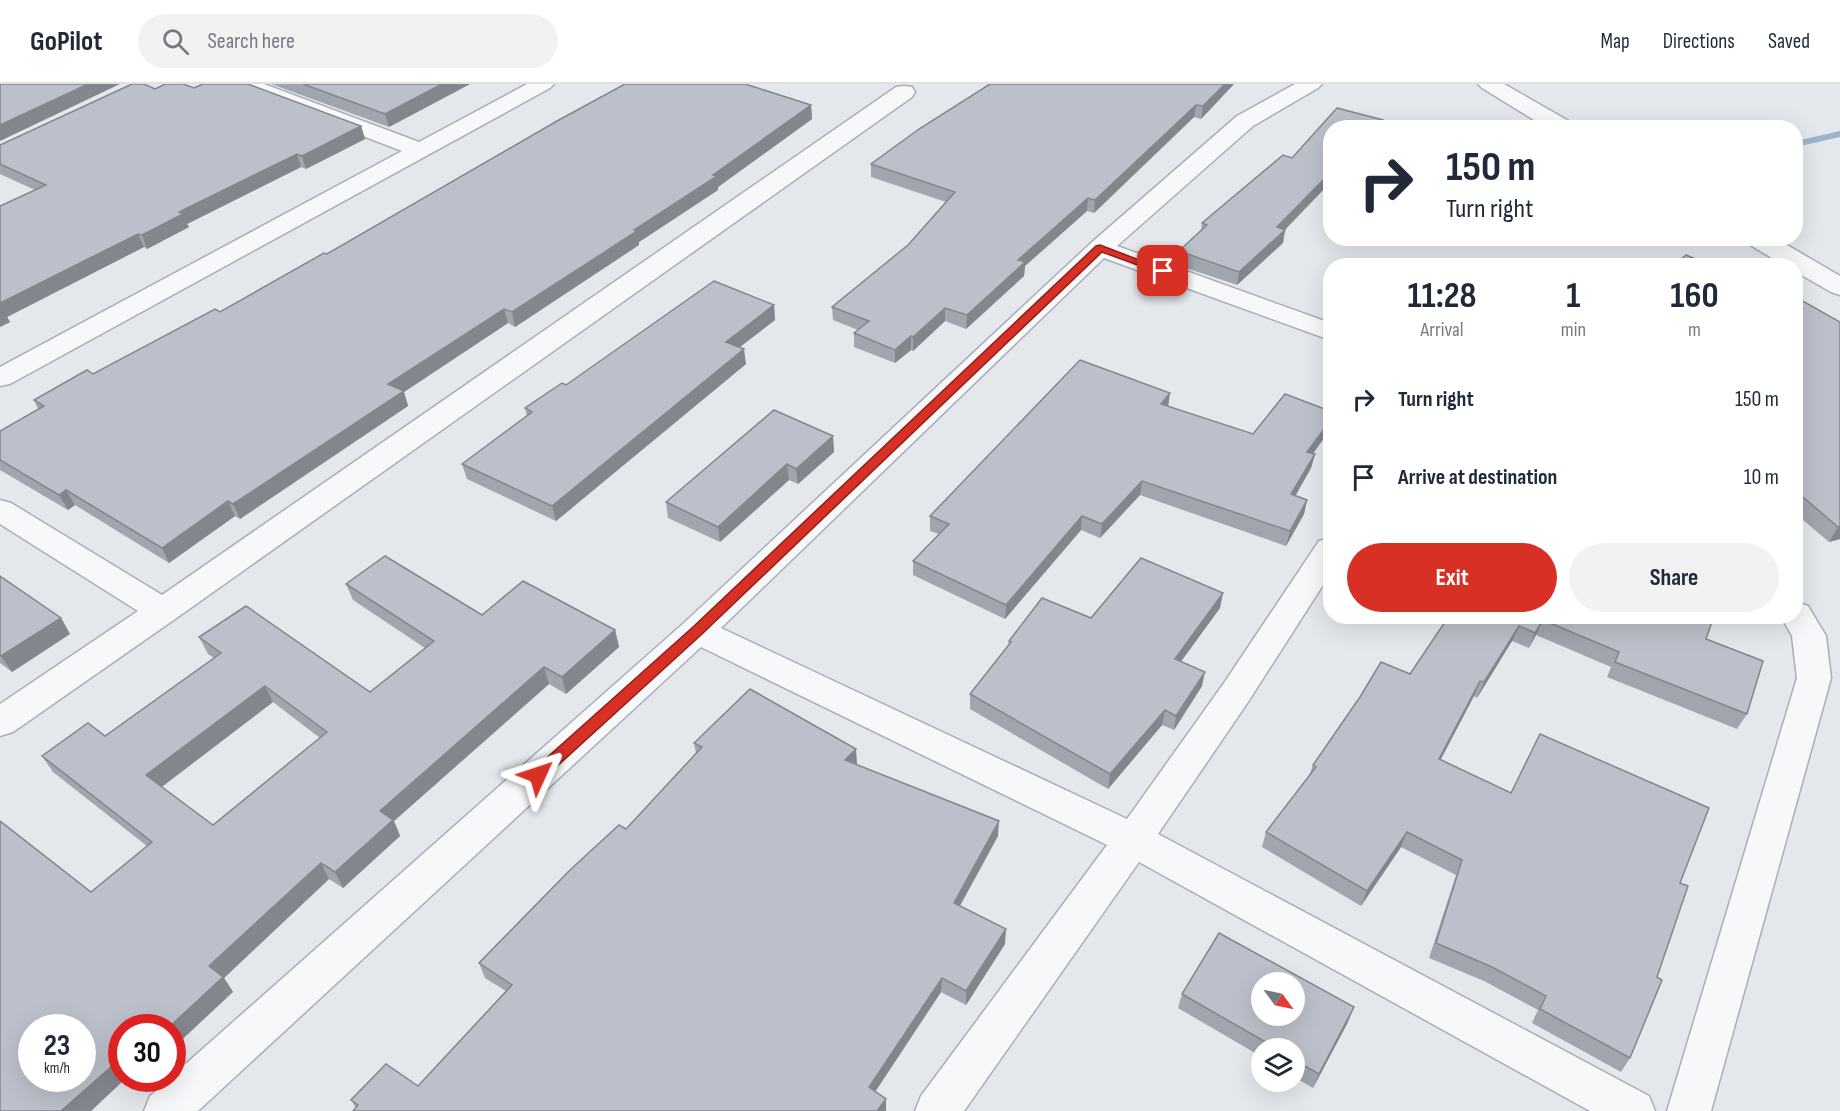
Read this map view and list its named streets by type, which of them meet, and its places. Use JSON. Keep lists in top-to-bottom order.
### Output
{
  "north": "bottom right",
  "page": {
    "header": "GoPilot",
    "search": "Search here",
    "nav": ["Map", "Directions", "Saved"],
    "turn": ["150 m", "Turn right"],
    "eta": [
      "11:28",
      "Arrival",
      "1",
      "min",
      "160",
      "m"
    ],
    "list": [
      {
        "name": "Turn right",
        "value": "150 m"
      },
      {
        "name": "Arrive at destination",
        "value": "10 m"
      }
    ],
    "buttons": ["Exit", "Share"],
    "speed": "23 km/h",
    "limit": "30"
  }
}
